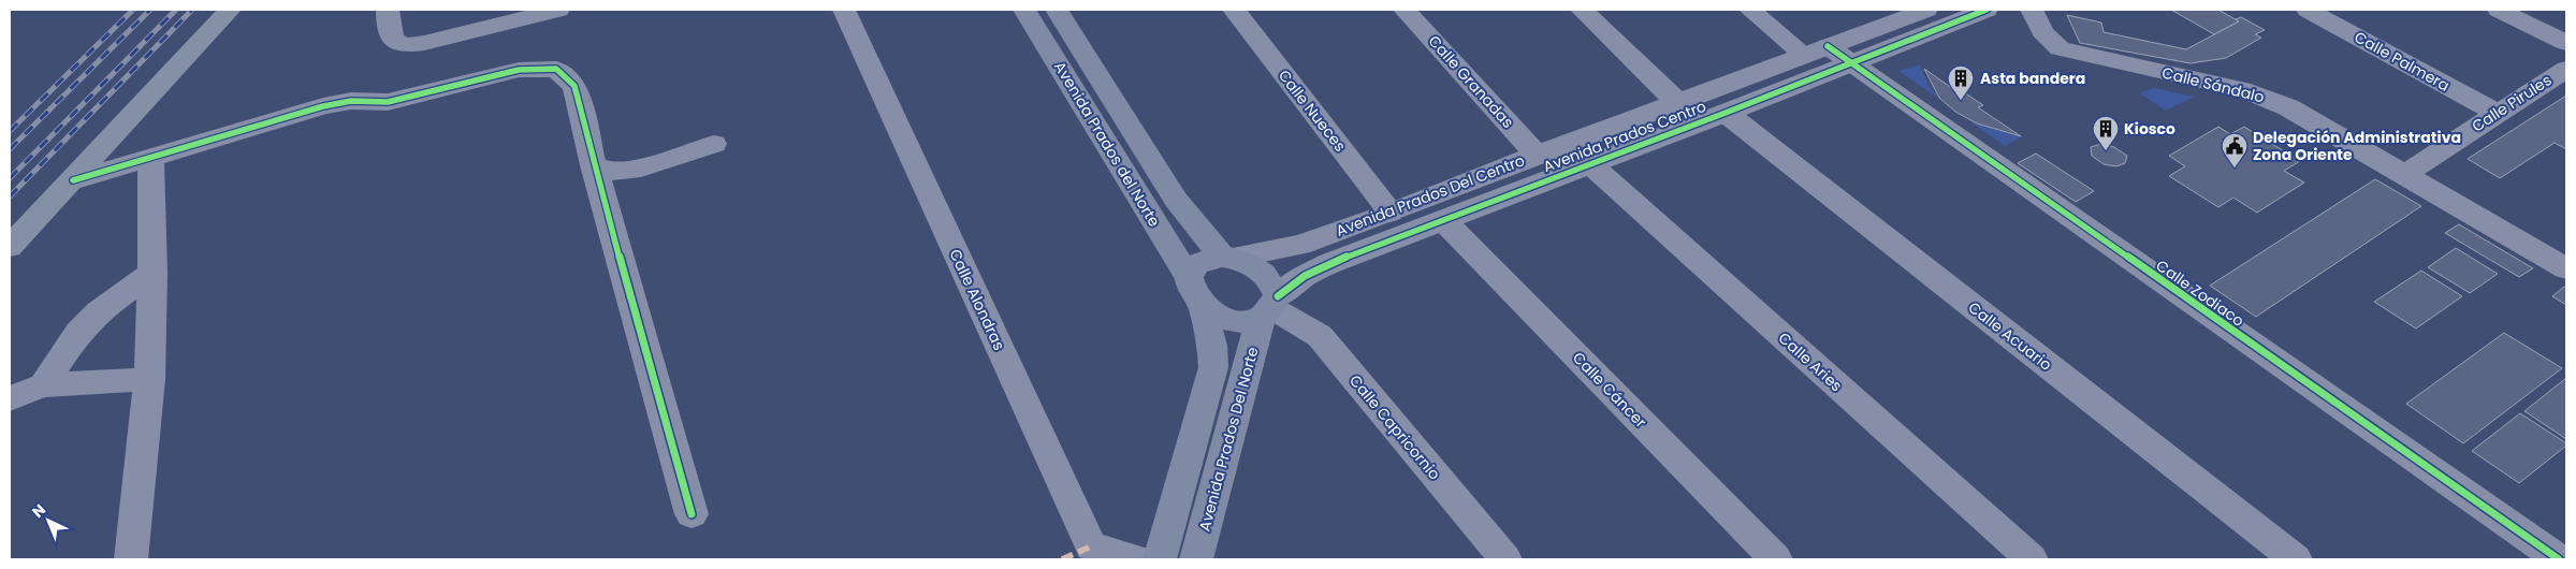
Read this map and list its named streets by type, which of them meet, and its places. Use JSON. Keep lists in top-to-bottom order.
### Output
{
  "streets": {
    "main road": ["Avenida Prados del Norte", "Avenida Prados Del Norte"],
    "street": [
      "Calle Palmera",
      "Calle Granadas",
      "Calle Sándalo",
      "Calle Pirules",
      "Calle Nueces",
      "Avenida Prados Centro",
      "Avenida Prados Del Centro",
      "Calle Zodiaco",
      "Calle Alondras",
      "Calle Acuario",
      "Calle Aries",
      "Calle Cáncer",
      "Calle Capricornio"
    ]
  },
  "crossings": [
    ["Calle Palmera", "Calle Pirules"],
    ["Calle Granadas", "Avenida Prados Del Centro"],
    ["Calle Sándalo", "Calle Pirules"],
    ["Calle Nueces", "Avenida Prados Del Centro"],
    ["Avenida Prados Centro", "Avenida Prados del Norte"],
    ["Avenida Prados Centro", "Avenida Prados Del Centro"],
    ["Avenida Prados Centro", "Calle Zodiaco"],
    ["Avenida Prados Centro", "Calle Acuario"],
    ["Avenida Prados Centro", "Calle Aries"],
    ["Avenida Prados Centro", "Calle Cáncer"],
    ["Avenida Prados Centro", "Calle Capricornio"],
    ["Avenida Prados Centro", "Avenida Prados Del Norte"],
    ["Avenida Prados del Norte", "Avenida Prados Del Centro"],
    ["Avenida Prados del Norte", "Calle Capricornio"],
    ["Avenida Prados del Norte", "Avenida Prados Del Norte"],
    ["Avenida Prados Del Centro", "Calle Zodiaco"],
    ["Avenida Prados Del Centro", "Calle Capricornio"],
    ["Avenida Prados Del Centro", "Avenida Prados Del Norte"],
    ["Calle Capricornio", "Avenida Prados Del Norte"]
  ],
  "places": {
    "building": ["Asta bandera", "Kiosco"],
    "public building": ["Delegación Administrativa Zona Oriente"]
  },
  "north": "top left"
}
